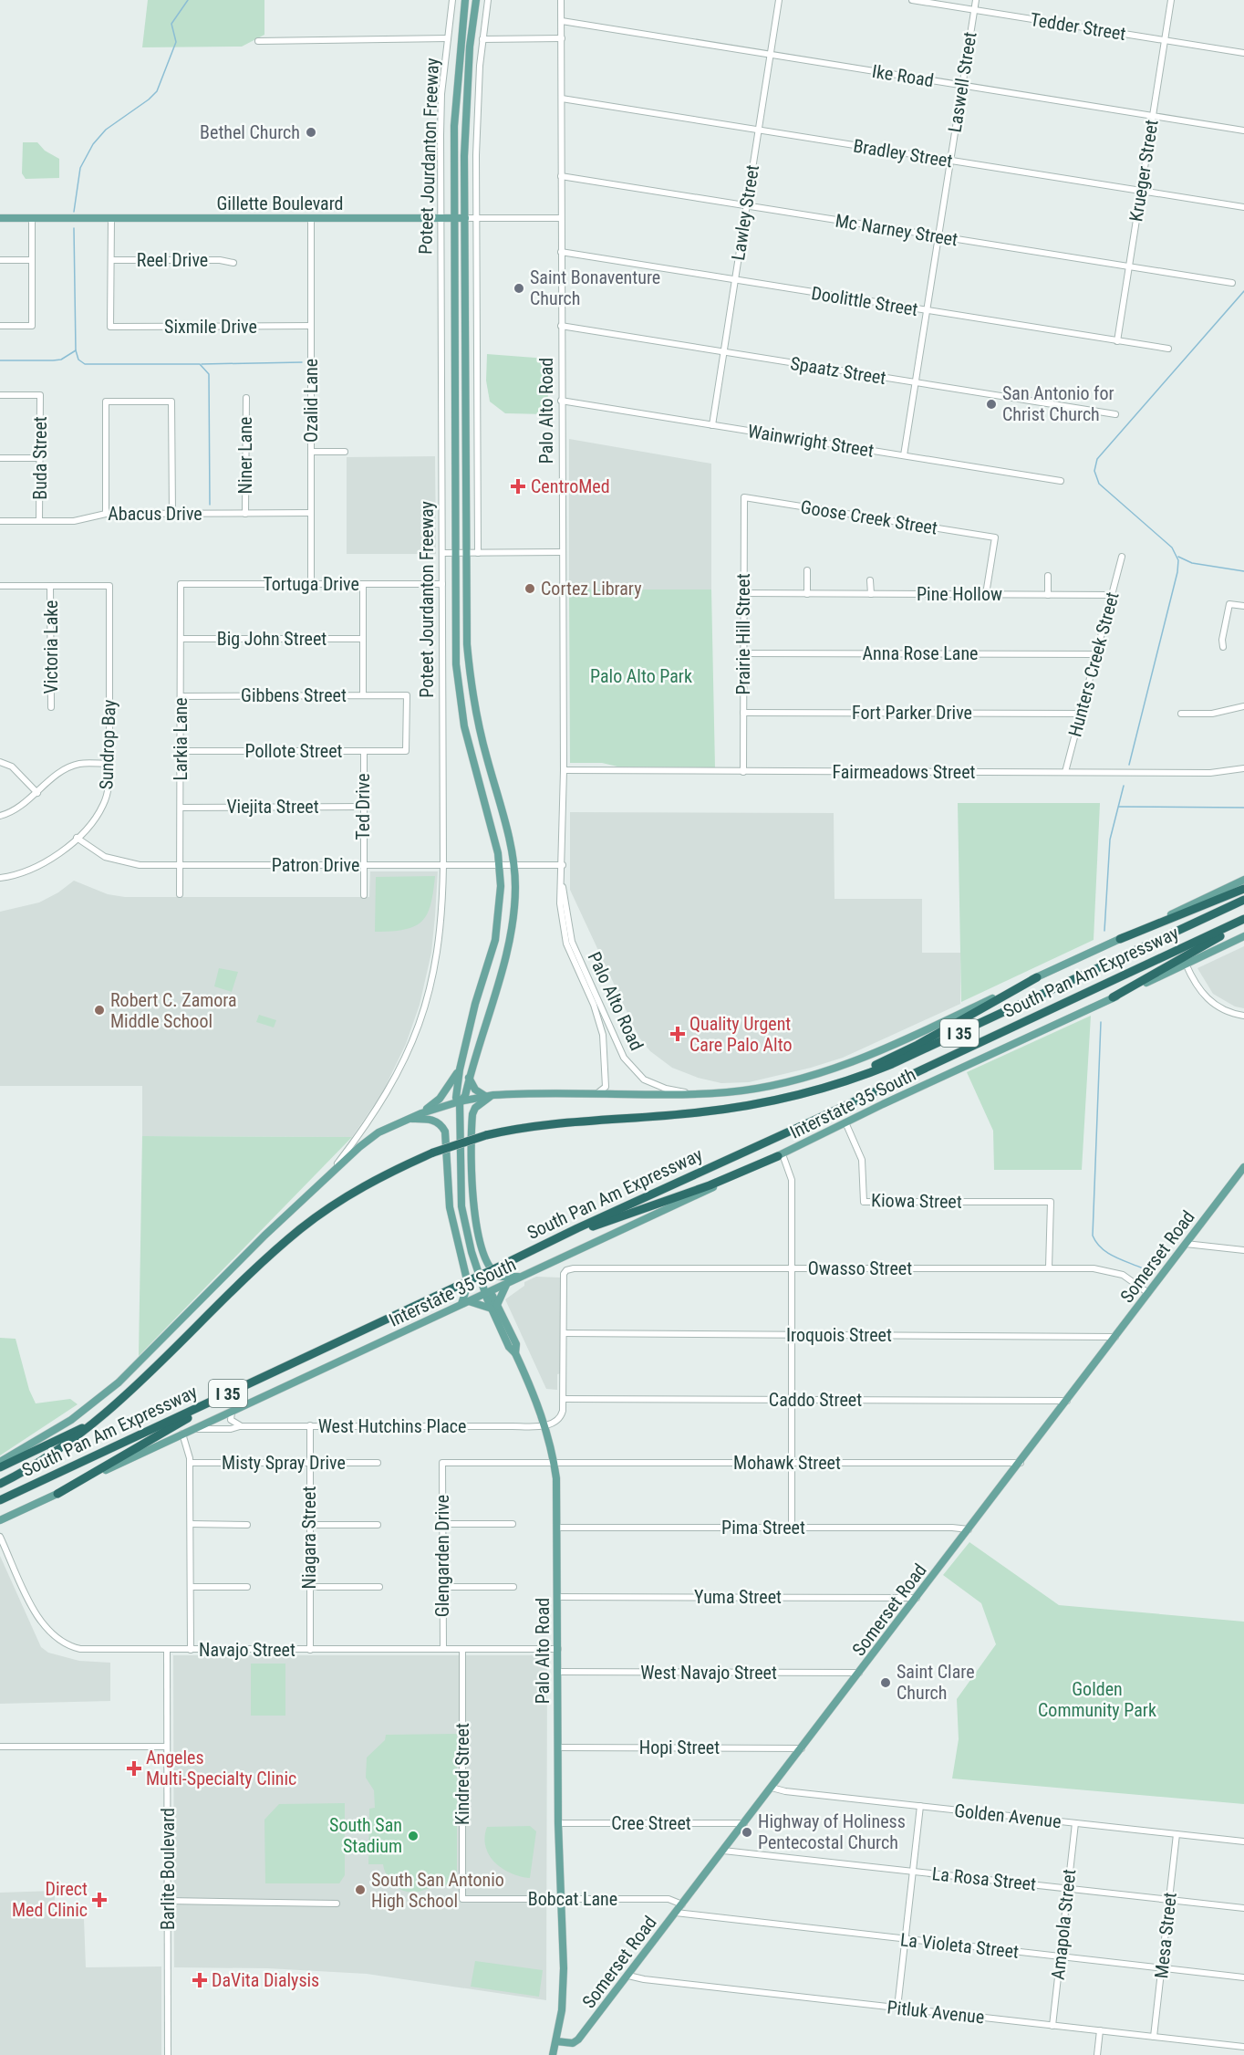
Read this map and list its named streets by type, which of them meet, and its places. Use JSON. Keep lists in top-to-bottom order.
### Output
{
  "streets": {
    "highway": ["South Pan Am Expressway", "I 35"],
    "main road": [
      "Poteet Jourdanton Freeway",
      "Gillette Boulevard",
      "Palo Alto Road",
      "Interstate 35 South",
      "Somerset Road"
    ],
    "street": [
      "Tedder Street",
      "Ike Road",
      "Laswell Street",
      "Bradley Street",
      "Krueger Street",
      "Lawley Street",
      "Mc Narney Street",
      "Reel Drive",
      "Doolittle Street",
      "Sixmile Drive",
      "Spaatz Street",
      "Ozalid Lane",
      "Wainwright Street",
      "Niner Lane",
      "Buda Street",
      "Abacus Drive",
      "Goose Creek Street",
      "Tortuga Drive",
      "Pine Hollow",
      "Prairie Hill Street",
      "Big John Street",
      "Victoria Lake",
      "Anna Rose Lane",
      "Hunters Creek Street",
      "Gibbens Street",
      "Fort Parker Drive",
      "Larkia Lane",
      "Sundrop Bay",
      "Pollote Street",
      "Fairmeadows Street",
      "Viejita Street",
      "Ted Drive",
      "Patron Drive",
      "Kiowa Street",
      "Owasso Street",
      "Iroquois Street",
      "Caddo Street",
      "West Hutchins Place",
      "Misty Spray Drive",
      "Mohawk Street",
      "Pima Street",
      "Niagara Street",
      "Glengarden Drive",
      "Yuma Street",
      "Navajo Street",
      "West Navajo Street",
      "Hopi Street",
      "Kindred Street",
      "Golden Avenue",
      "Cree Street",
      "Barlite Boulevard",
      "La Rosa Street",
      "Bobcat Lane",
      "Amapola Street",
      "Mesa Street",
      "La Violeta Street",
      "Pitluk Avenue"
    ]
  },
  "crossings": [
    ["Tedder Street", "Laswell Street"],
    ["Tedder Street", "Krueger Street"],
    ["Ike Road", "Laswell Street"],
    ["Ike Road", "Krueger Street"],
    ["Ike Road", "Lawley Street"],
    ["Ike Road", "Palo Alto Road"],
    ["Laswell Street", "Bradley Street"],
    ["Laswell Street", "Mc Narney Street"],
    ["Laswell Street", "Doolittle Street"],
    ["Laswell Street", "Spaatz Street"],
    ["Laswell Street", "Wainwright Street"],
    ["Bradley Street", "Krueger Street"],
    ["Bradley Street", "Lawley Street"],
    ["Bradley Street", "Palo Alto Road"],
    ["Poteet Jourdanton Freeway", "Gillette Boulevard"],
    ["Poteet Jourdanton Freeway", "Palo Alto Road"],
    ["Poteet Jourdanton Freeway", "Tortuga Drive"],
    ["Poteet Jourdanton Freeway", "Patron Drive"],
    ["Poteet Jourdanton Freeway", "Interstate 35 South"],
    ["Poteet Jourdanton Freeway", "West Hutchins Place"],
    ["Krueger Street", "Mc Narney Street"],
    ["Krueger Street", "Doolittle Street"],
    ["Gillette Boulevard", "Ozalid Lane"],
    ["Gillette Boulevard", "Palo Alto Road"],
    ["Lawley Street", "Mc Narney Street"],
    ["Lawley Street", "Doolittle Street"],
    ["Lawley Street", "Spaatz Street"],
    ["Lawley Street", "Wainwright Street"],
    ["Mc Narney Street", "Palo Alto Road"],
    ["Reel Drive", "Sixmile Drive"],
    ["Doolittle Street", "Palo Alto Road"],
    ["Sixmile Drive", "Ozalid Lane"],
    ["Spaatz Street", "Palo Alto Road"],
    ["Ozalid Lane", "Abacus Drive"],
    ["Ozalid Lane", "Tortuga Drive"],
    ["Palo Alto Road", "Wainwright Street"],
    ["Palo Alto Road", "Fairmeadows Street"],
    ["Palo Alto Road", "Patron Drive"],
    ["Palo Alto Road", "Interstate 35 South"],
    ["Palo Alto Road", "Somerset Road"],
    ["Palo Alto Road", "West Hutchins Place"],
    ["Palo Alto Road", "Mohawk Street"],
    ["Palo Alto Road", "Pima Street"],
    ["Palo Alto Road", "Yuma Street"],
    ["Palo Alto Road", "Navajo Street"],
    ["Palo Alto Road", "West Navajo Street"],
    ["Palo Alto Road", "Hopi Street"],
    ["Palo Alto Road", "Cree Street"],
    ["Palo Alto Road", "Bobcat Lane"],
    ["Niner Lane", "Abacus Drive"],
    ["Buda Street", "Abacus Drive"],
    ["Goose Creek Street", "Pine Hollow"],
    ["Goose Creek Street", "Prairie Hill Street"],
    ["Tortuga Drive", "Larkia Lane"],
    ["Pine Hollow", "Prairie Hill Street"],
    ["Pine Hollow", "Hunters Creek Street"],
    ["Prairie Hill Street", "Anna Rose Lane"],
    ["Prairie Hill Street", "Fort Parker Drive"],
    ["Prairie Hill Street", "Fairmeadows Street"],
    ["Big John Street", "Larkia Lane"],
    ["Victoria Lake", "Sundrop Bay"],
    ["Anna Rose Lane", "Hunters Creek Street"],
    ["Hunters Creek Street", "Fort Parker Drive"],
    ["Hunters Creek Street", "Fairmeadows Street"],
    ["Gibbens Street", "Larkia Lane"],
    ["Gibbens Street", "Pollote Street"],
    ["Larkia Lane", "Pollote Street"],
    ["Larkia Lane", "Viejita Street"],
    ["Larkia Lane", "Patron Drive"],
    ["Sundrop Bay", "Patron Drive"],
    ["Pollote Street", "Ted Drive"],
    ["Viejita Street", "Ted Drive"],
    ["Ted Drive", "Patron Drive"],
    ["Interstate 35 South", "Kiowa Street"],
    ["Interstate 35 South", "West Hutchins Place"],
    ["Kiowa Street", "Owasso Street"],
    ["Somerset Road", "Owasso Street"],
    ["Somerset Road", "Iroquois Street"],
    ["Somerset Road", "Caddo Street"],
    ["Somerset Road", "Mohawk Street"],
    ["Somerset Road", "Pima Street"],
    ["Somerset Road", "Yuma Street"],
    ["Somerset Road", "West Navajo Street"],
    ["Somerset Road", "Hopi Street"],
    ["Somerset Road", "Golden Avenue"],
    ["Somerset Road", "Cree Street"],
    ["Somerset Road", "La Rosa Street"],
    ["Somerset Road", "Bobcat Lane"],
    ["Somerset Road", "La Violeta Street"],
    ["Somerset Road", "Pitluk Avenue"],
    ["Owasso Street", "Iroquois Street"],
    ["West Hutchins Place", "Niagara Street"],
    ["Misty Spray Drive", "Niagara Street"],
    ["Mohawk Street", "Glengarden Drive"],
    ["Niagara Street", "Navajo Street"],
    ["Glengarden Drive", "Navajo Street"],
    ["Navajo Street", "Kindred Street"],
    ["Navajo Street", "Barlite Boulevard"],
    ["Kindred Street", "Bobcat Lane"],
    ["Golden Avenue", "Amapola Street"],
    ["Golden Avenue", "Mesa Street"],
    ["La Rosa Street", "Amapola Street"],
    ["La Rosa Street", "Mesa Street"],
    ["Amapola Street", "La Violeta Street"],
    ["Amapola Street", "Pitluk Avenue"],
    ["Mesa Street", "La Violeta Street"],
    ["Mesa Street", "Pitluk Avenue"]
  ],
  "parks": ["Palo Alto Park", "Golden Community Park"],
  "places": {
    "other": [
      "Bethel Church",
      "Saint Bonaventure Church",
      "San Antonio for Christ Church",
      "Cortez Library",
      "Robert C. Zamora Middle School",
      "Saint Clare Church",
      "Highway of Holiness Pentecostal Church",
      "South San Stadium",
      "South San Antonio High School"
    ],
    "health": [
      "CentroMed",
      "Quality Urgent Care Palo Alto",
      "Angeles Multi-Specialty Clinic",
      "Direct Med Clinic",
      "DaVita Dialysis"
    ]
  }
}
